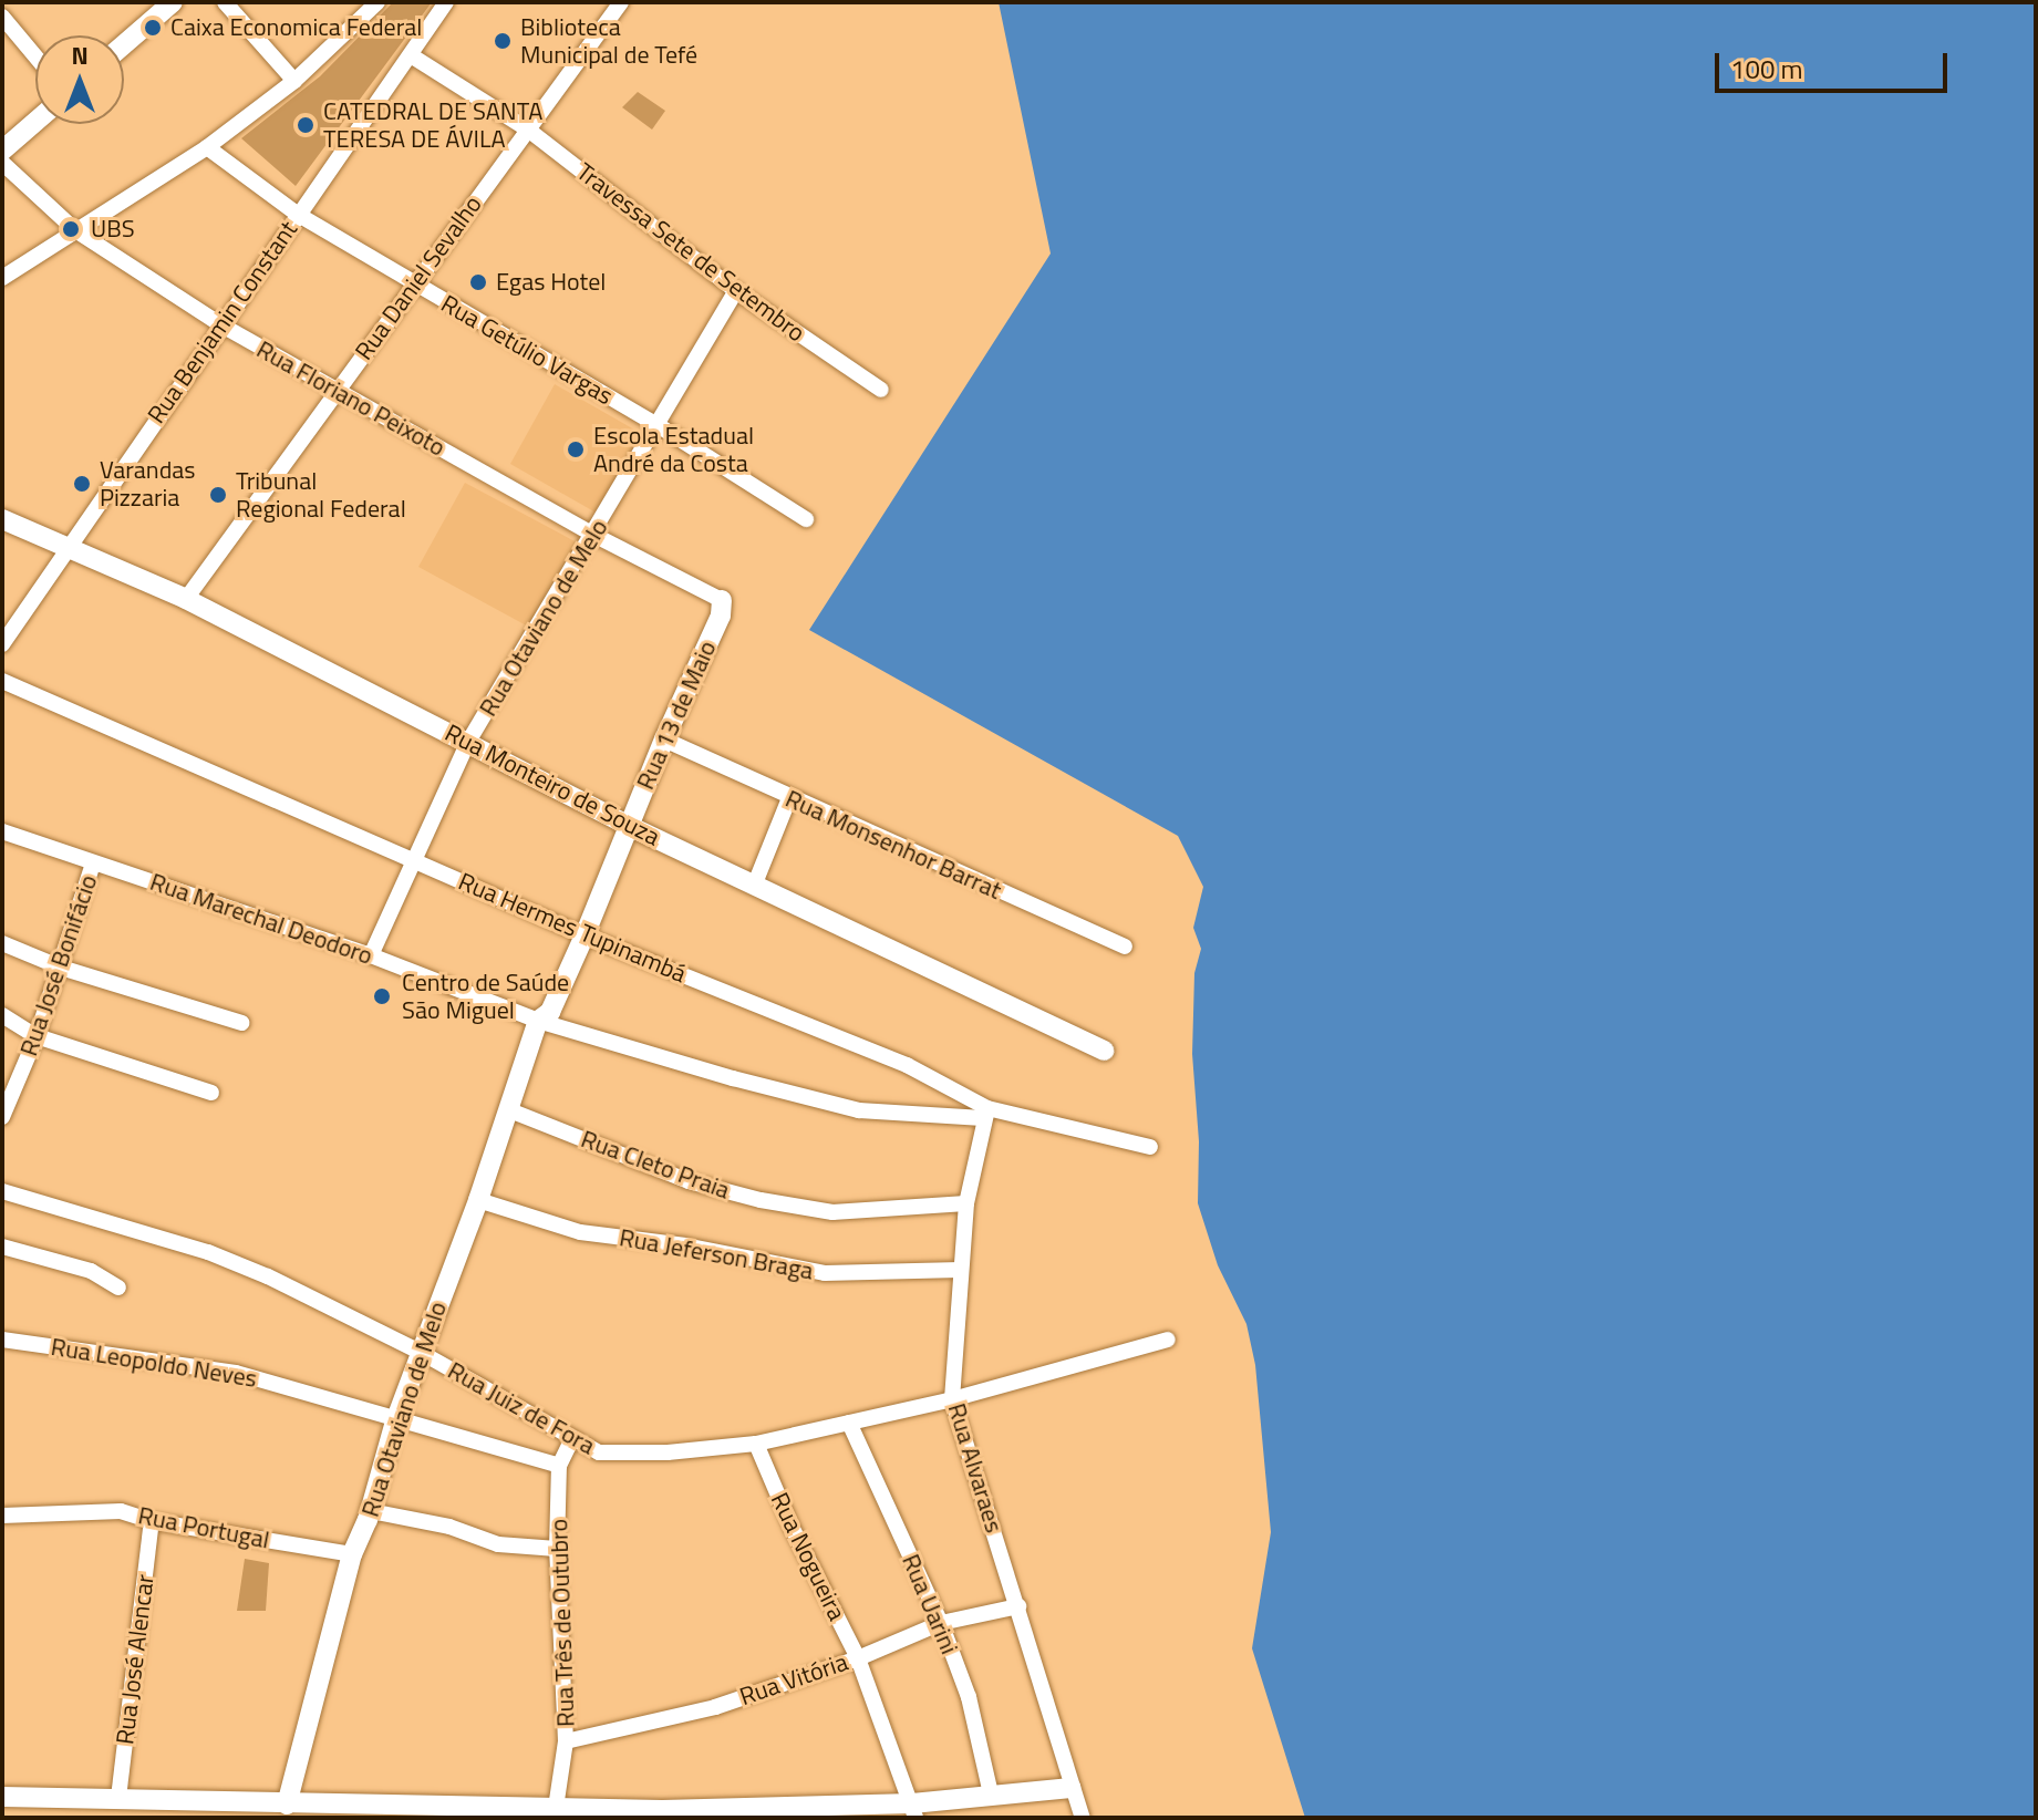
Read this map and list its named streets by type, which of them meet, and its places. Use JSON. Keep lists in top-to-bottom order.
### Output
{
  "streets": {
    "street": [
      "Travessa Sete de Setembro",
      "Rua Daniel Sevalho",
      "Rua Benjamin Constant",
      "Rua Getúlio Vargas",
      "Rua Floriano Peixoto",
      "Rua Otaviano de Melo",
      "Rua 13 de Maio",
      "Rua Monteiro de Souza",
      "Rua Monsenhor Barrat",
      "Rua Marechal Deodoro",
      "Rua Hermes Tupinambá",
      "Rua José Bonifácio",
      "Rua Cleto Praia",
      "Rua Jeferson Braga",
      "Rua Leopoldo Neves",
      "Rua Juiz de Fora",
      "Rua Alvaraes",
      "Rua Portugal",
      "Rua Nogueira",
      "Rua Uarini",
      "Rua Três de Outubro",
      "Rua José Alencar",
      "Rua Vitória"
    ]
  },
  "crossings": [
    ["Travessa Sete de Setembro", "Rua Daniel Sevalho"],
    ["Travessa Sete de Setembro", "Rua Benjamin Constant"],
    ["Travessa Sete de Setembro", "Rua Otaviano de Melo"],
    ["Rua Daniel Sevalho", "Rua Getúlio Vargas"],
    ["Rua Daniel Sevalho", "Rua Floriano Peixoto"],
    ["Rua Daniel Sevalho", "Rua Monteiro de Souza"],
    ["Rua Benjamin Constant", "Rua Getúlio Vargas"],
    ["Rua Benjamin Constant", "Rua Floriano Peixoto"],
    ["Rua Benjamin Constant", "Rua Monteiro de Souza"],
    ["Rua Getúlio Vargas", "Rua Otaviano de Melo"],
    ["Rua Floriano Peixoto", "Rua Otaviano de Melo"],
    ["Rua Floriano Peixoto", "Rua 13 de Maio"],
    ["Rua Otaviano de Melo", "Rua 13 de Maio"],
    ["Rua Otaviano de Melo", "Rua Monteiro de Souza"],
    ["Rua Otaviano de Melo", "Rua Marechal Deodoro"],
    ["Rua Otaviano de Melo", "Rua Hermes Tupinambá"],
    ["Rua Otaviano de Melo", "Rua Cleto Praia"],
    ["Rua Otaviano de Melo", "Rua Jeferson Braga"],
    ["Rua Otaviano de Melo", "Rua Leopoldo Neves"],
    ["Rua Otaviano de Melo", "Rua Juiz de Fora"],
    ["Rua Otaviano de Melo", "Rua Portugal"],
    ["Rua 13 de Maio", "Rua Monteiro de Souza"],
    ["Rua 13 de Maio", "Rua Monsenhor Barrat"],
    ["Rua 13 de Maio", "Rua Marechal Deodoro"],
    ["Rua 13 de Maio", "Rua Hermes Tupinambá"],
    ["Rua Marechal Deodoro", "Rua Hermes Tupinambá"],
    ["Rua Marechal Deodoro", "Rua José Bonifácio"],
    ["Rua Marechal Deodoro", "Rua Alvaraes"],
    ["Rua Hermes Tupinambá", "Rua Alvaraes"],
    ["Rua Cleto Praia", "Rua Alvaraes"],
    ["Rua Jeferson Braga", "Rua Alvaraes"],
    ["Rua Leopoldo Neves", "Rua Três de Outubro"],
    ["Rua Juiz de Fora", "Rua Alvaraes"],
    ["Rua Juiz de Fora", "Rua Nogueira"],
    ["Rua Juiz de Fora", "Rua Uarini"],
    ["Rua Juiz de Fora", "Rua Três de Outubro"],
    ["Rua Alvaraes", "Rua Vitória"],
    ["Rua Portugal", "Rua José Alencar"],
    ["Rua Nogueira", "Rua Vitória"],
    ["Rua Uarini", "Rua Vitória"],
    ["Rua Três de Outubro", "Rua Vitória"]
  ],
  "places": [
    "Caixa Economica Federal",
    "Biblioteca Municipal de Tefé",
    "CATEDRAL DE SANTA TERESA DE ÁVILA",
    "UBS",
    "Egas Hotel",
    "Escola Estadual André da Costa",
    "Varandas Pizzaria",
    "Tribunal Regional Federal",
    "Centro de Saúde São Miguel"
  ],
  "scale_bar": "100 m",
  "north": "top"
}
